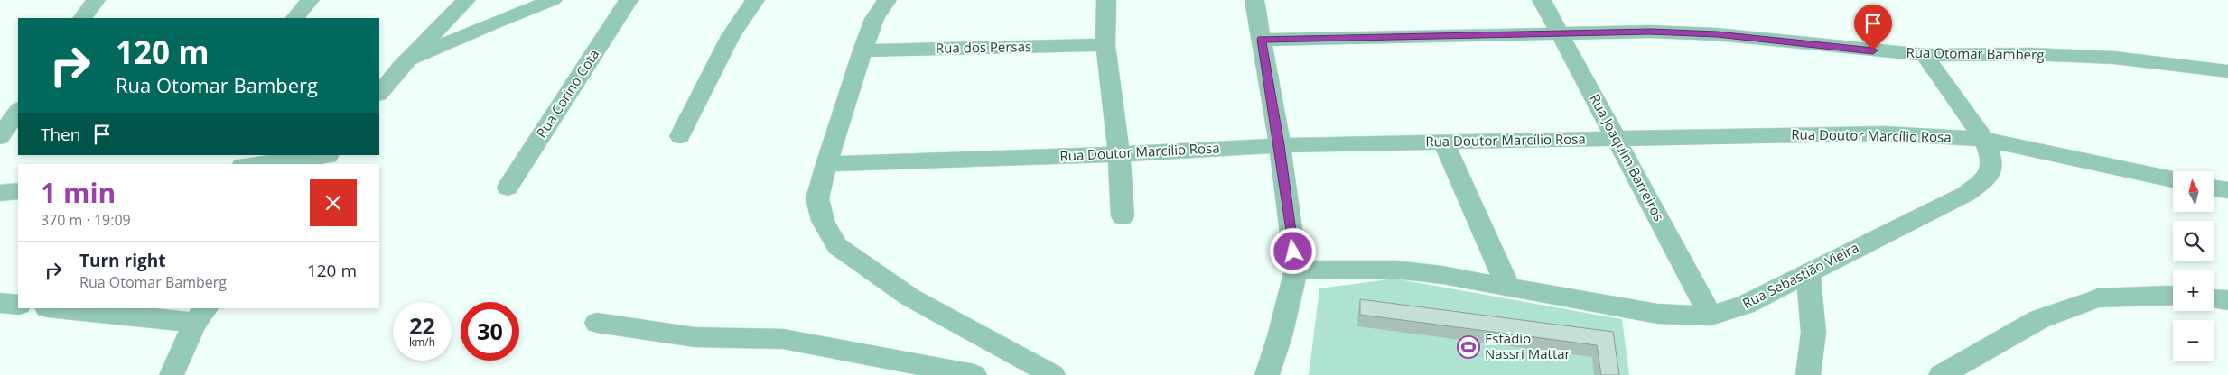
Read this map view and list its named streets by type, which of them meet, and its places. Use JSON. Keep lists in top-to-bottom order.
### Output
{
  "streets": {
    "street": [
      "Rua dos Persas",
      "Rua Otomar Bamberg",
      "Rua Corino Cota",
      "Rua Doutor Marcílio Rosa",
      "Rua Joaquim Barreiros",
      "Rua Sebastião Vieira"
    ]
  },
  "crossings": [
    ["Rua Otomar Bamberg", "Rua Joaquim Barreiros"],
    ["Rua Otomar Bamberg", "Rua Sebastião Vieira"],
    ["Rua Doutor Marcílio Rosa", "Rua Joaquim Barreiros"],
    ["Rua Doutor Marcílio Rosa", "Rua Sebastião Vieira"],
    ["Rua Joaquim Barreiros", "Rua Sebastião Vieira"]
  ],
  "places": {
    "sports": ["Estádio Nassri Mattar"]
  },
  "north": "top",
  "page": {
    "turn": ["120 m", "Rua Otomar Bamberg"],
    "then": "Then",
    "heading": ["1 min", "370 m · 19:09"],
    "map_buttons": ["+", "−"],
    "list": [
      {
        "name": "Turn right",
        "note": "Rua Otomar Bamberg",
        "value": "120 m"
      }
    ],
    "speed": "22 km/h",
    "limit": "30"
  }
}
